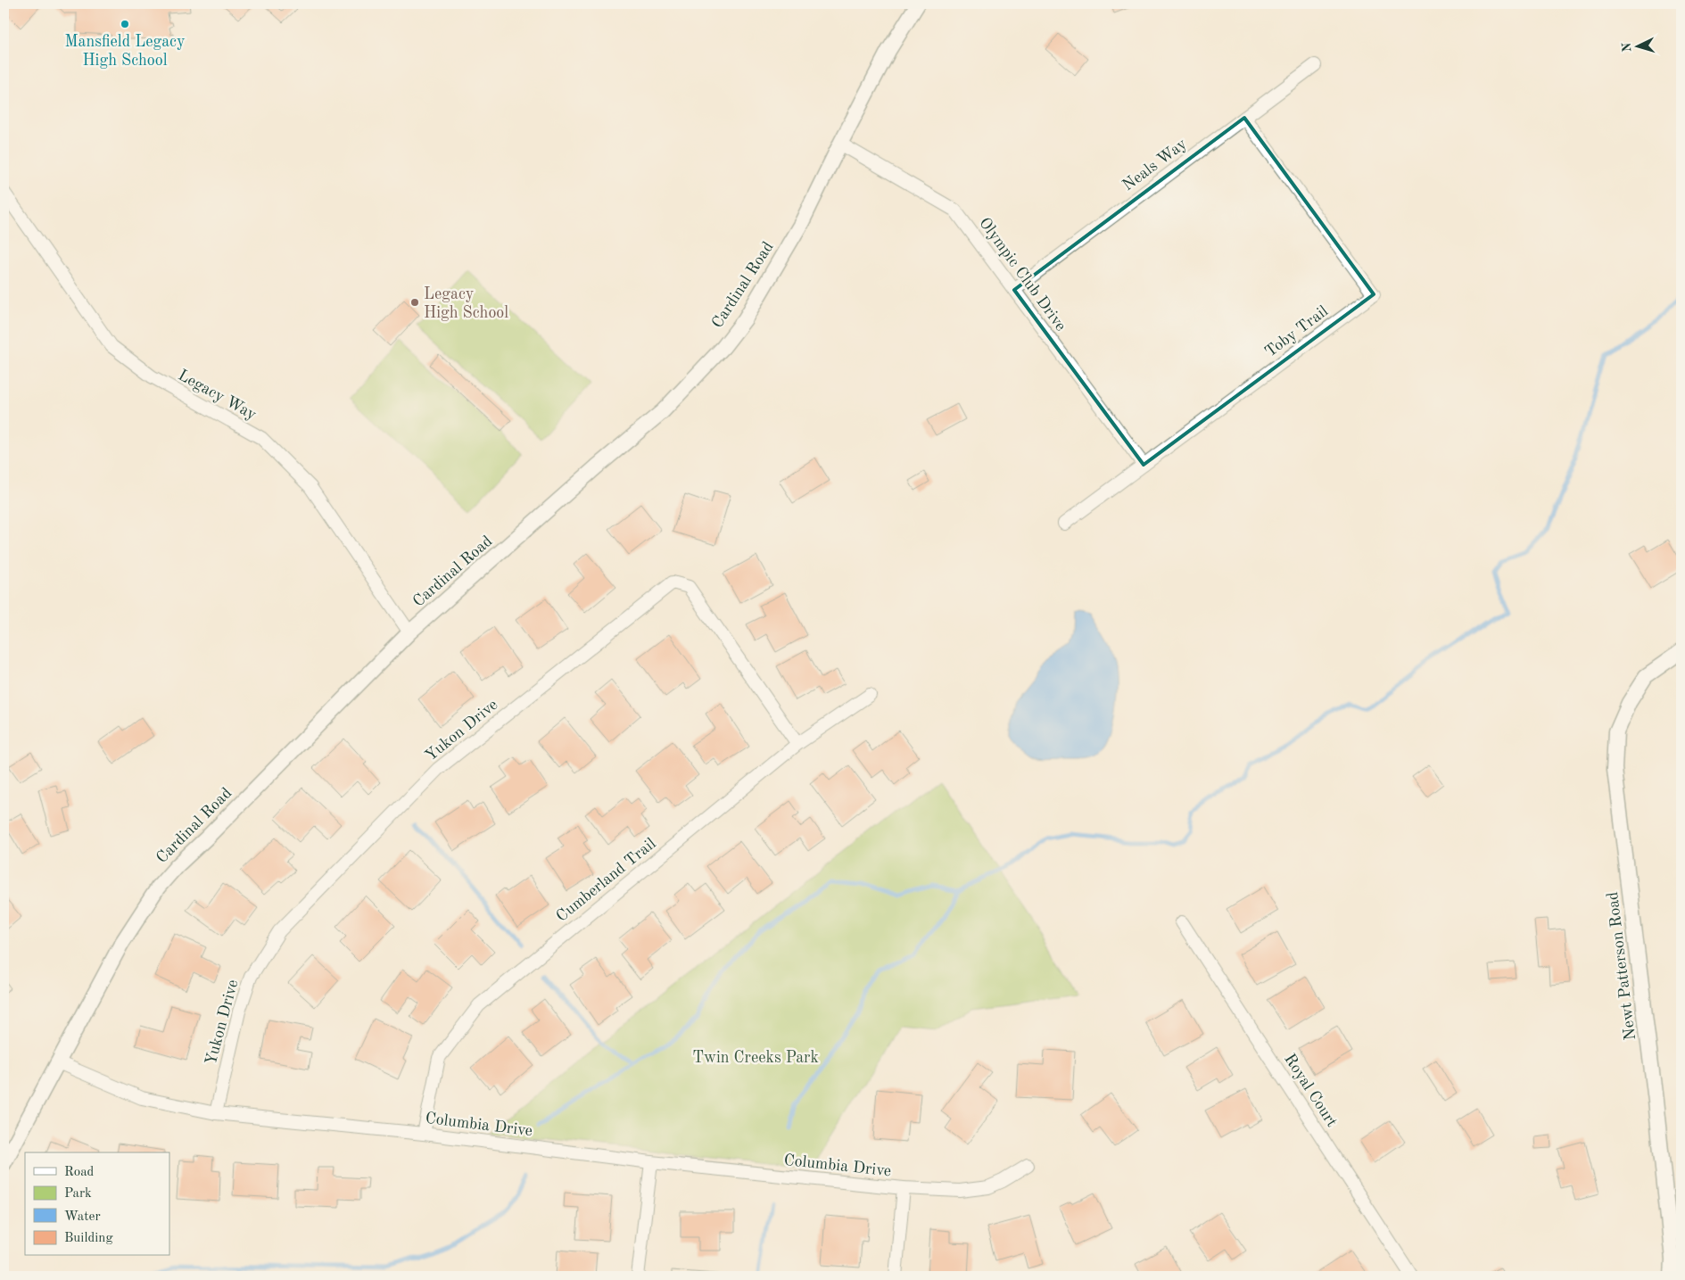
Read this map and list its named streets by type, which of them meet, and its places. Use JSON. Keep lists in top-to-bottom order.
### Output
{
  "streets": {
    "street": [
      "Neals Way",
      "Olympic Club Drive",
      "Cardinal Road",
      "Toby Trail",
      "Legacy Way",
      "Yukon Drive",
      "Cumberland Trail",
      "Newt Patterson Road",
      "Royal Court",
      "Columbia Drive"
    ]
  },
  "crossings": [
    ["Neals Way", "Olympic Club Drive"],
    ["Neals Way", "Toby Trail"],
    ["Olympic Club Drive", "Cardinal Road"],
    ["Olympic Club Drive", "Toby Trail"],
    ["Cardinal Road", "Legacy Way"],
    ["Cardinal Road", "Columbia Drive"],
    ["Yukon Drive", "Cumberland Trail"],
    ["Yukon Drive", "Columbia Drive"],
    ["Cumberland Trail", "Columbia Drive"]
  ],
  "parks": ["Twin Creeks Park"],
  "places": ["Mansfield Legacy High School", "Legacy High School"],
  "legend": [
    "Road",
    "Park",
    "Water",
    "Building"
  ],
  "north": "left"
}
